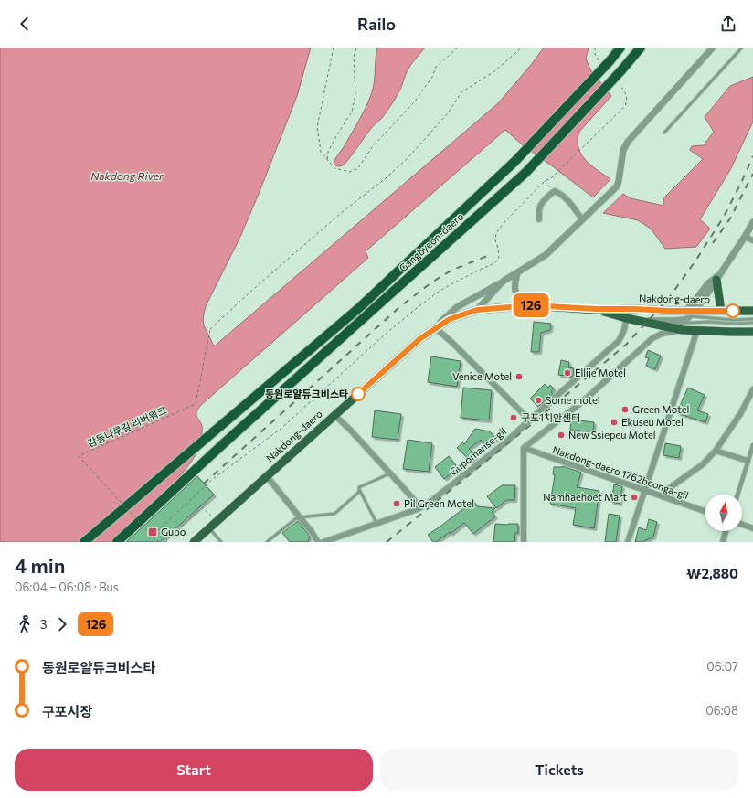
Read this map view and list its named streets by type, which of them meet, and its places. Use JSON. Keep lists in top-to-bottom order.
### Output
{
  "streets": {
    "highway": ["Gangbyeon-daero"],
    "main road": ["Nakdong-daero"],
    "street": ["Gupomanse-gil", "Nakdong-daero 1762beonga-gil"],
    "path": ["감동나루길 리버워크"]
  },
  "crossings": [
    ["Nakdong-daero", "Gupomanse-gil"]
  ],
  "water": ["Nakdong River"],
  "places": {
    "other": [
      "Ellije Motel",
      "Venice Motel",
      "동원로얄듀크비스타",
      "Some motel",
      "Green Motel",
      "구포1치안센터",
      "Ekuseu Motel",
      "New Ssiepeu Motel",
      "Namhaehoet Mart",
      "Pil Green Motel"
    ],
    "transit": ["Gupo"]
  },
  "lines": ["bus line 126"],
  "north": "top",
  "page": {
    "header": "Railo",
    "on_map": "126",
    "heading": ["4 min", "06:04 – 06:08 · Bus", "₩2,880"],
    "legs": ["3", "126"],
    "list": [
      {
        "name": "동원로얄듀크비스타",
        "value": "06:07"
      },
      {
        "name": "구포시장",
        "value": "06:08"
      }
    ],
    "buttons": ["Start", "Tickets"]
  }
}
